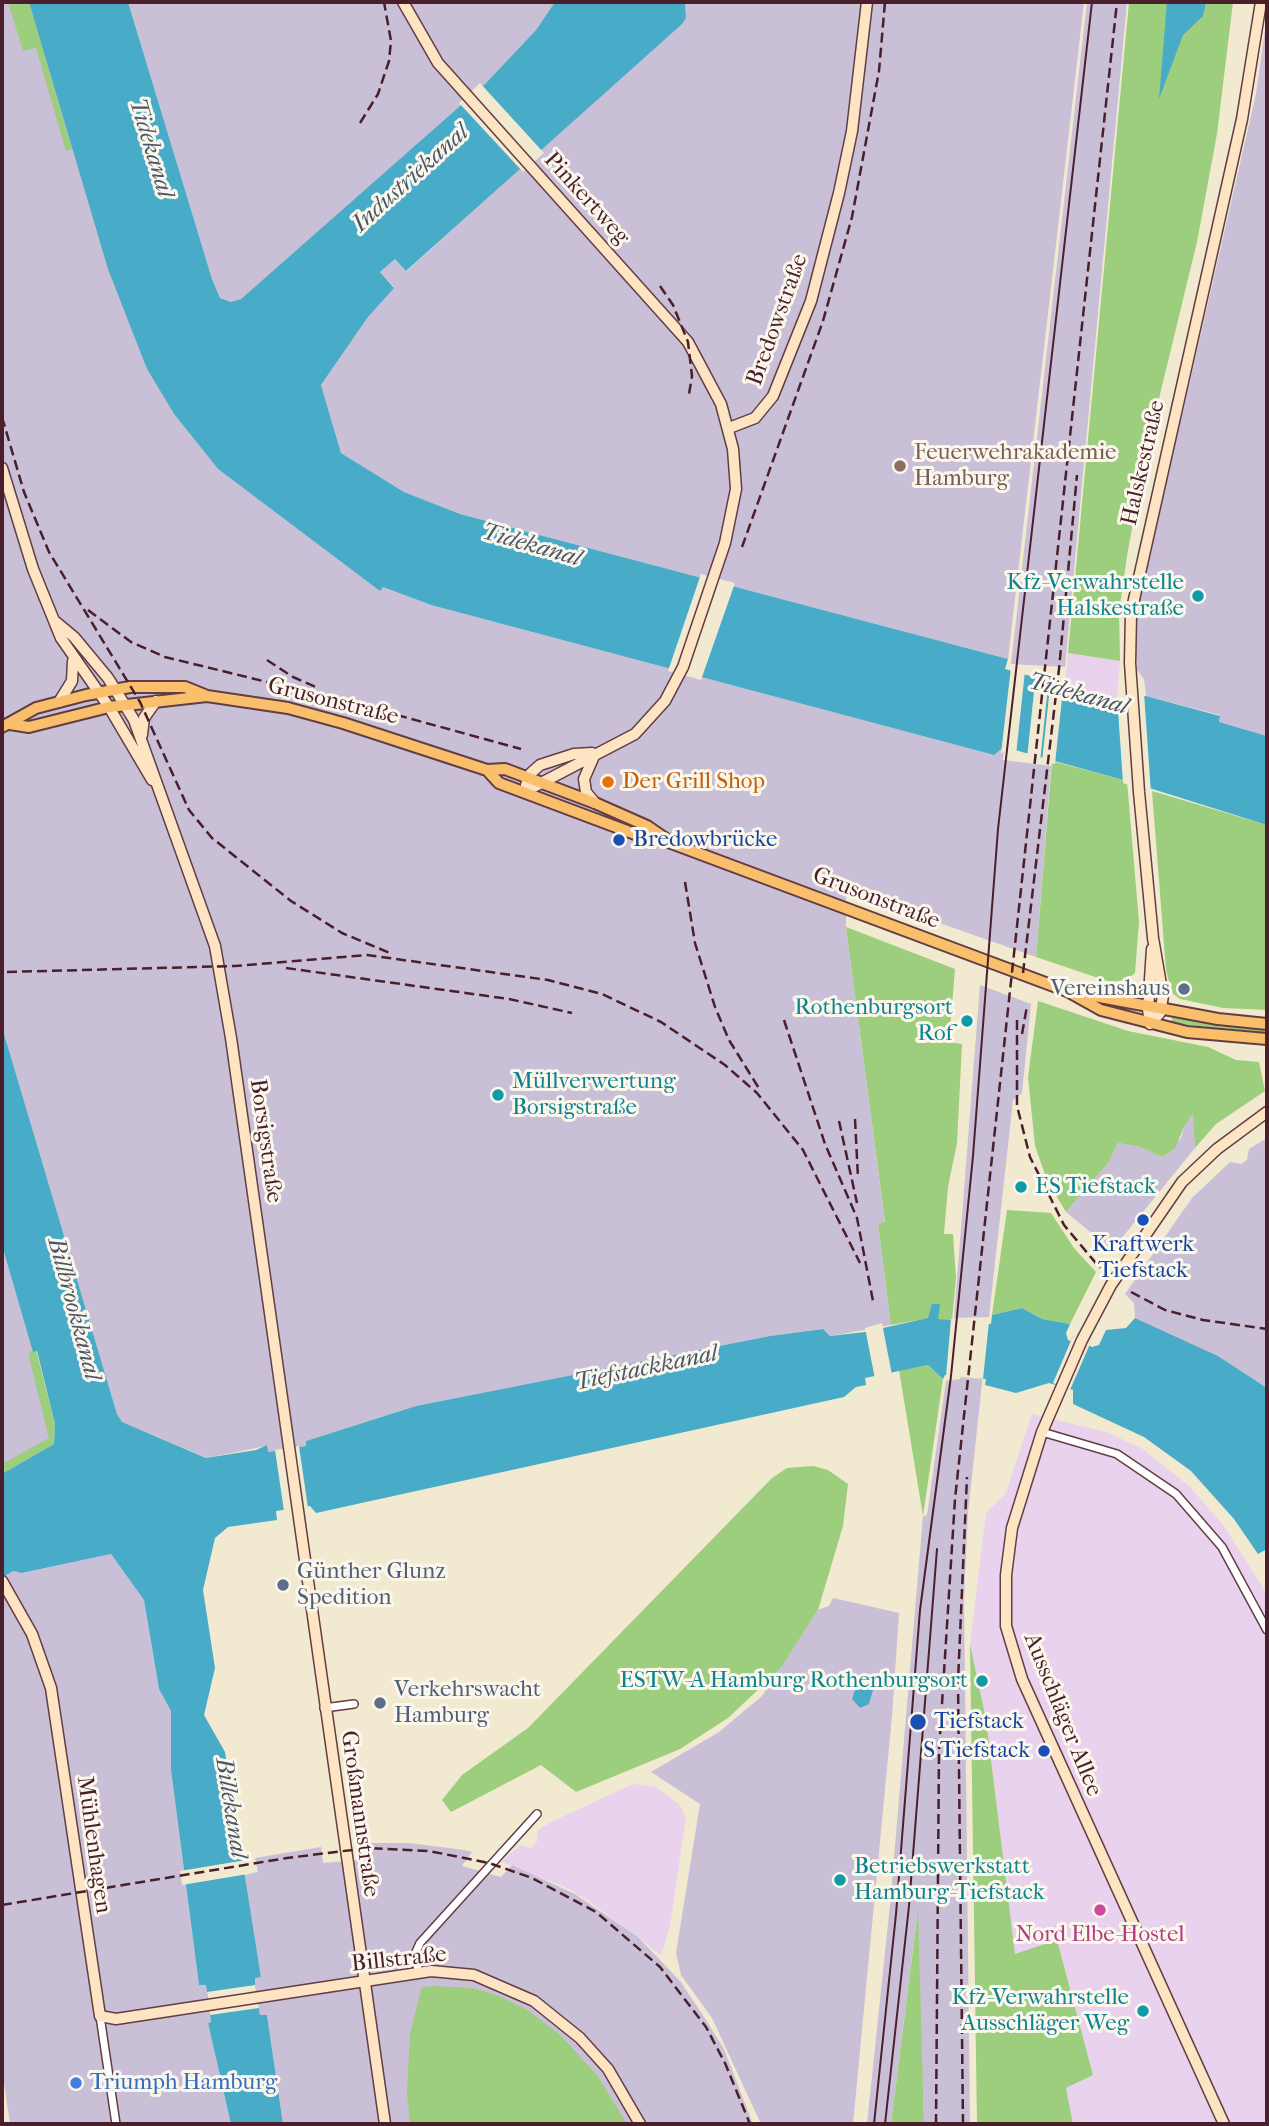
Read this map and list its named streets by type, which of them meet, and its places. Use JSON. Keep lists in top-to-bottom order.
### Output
{
  "streets": {
    "main road": ["Grusonstraße"],
    "street": [
      "Pinkertweg",
      "Bredowstraße",
      "Halskestraße",
      "Borsigstraße",
      "Ausschläger Allee",
      "Großmannstraße",
      "Mühlenhagen",
      "Billstraße"
    ]
  },
  "crossings": [
    ["Pinkertweg", "Bredowstraße"],
    ["Halskestraße", "Grusonstraße"],
    ["Grusonstraße", "Borsigstraße"],
    ["Borsigstraße", "Großmannstraße"],
    ["Großmannstraße", "Billstraße"],
    ["Mühlenhagen", "Billstraße"]
  ],
  "water": [
    "Tidekanal",
    "Industriekanal",
    "Billbrookkanal",
    "Tiefstackkanal",
    "Billekanal"
  ],
  "places": [
    "Feuerwehrakademie Hamburg",
    "Kfz-Verwahrstelle Halskestraße",
    "Der Grill Shop",
    "Bredowbrücke",
    "Vereinshaus",
    "Rothenburgsort Rof",
    "Müllverwertung Borsigstraße",
    "ES Tiefstack",
    "Kraftwerk Tiefstack",
    "Günther Glunz Spedition",
    "ESTW-A Hamburg Rothenburgsort",
    "Verkehrswacht Hamburg",
    "Tiefstack",
    "S Tiefstack",
    "Betriebswerkstatt Hamburg-Tiefstack",
    "Nord Elbe-Hostel",
    "Kfz-Verwahrstelle Ausschläger Weg",
    "Triumph Hamburg"
  ]
}
